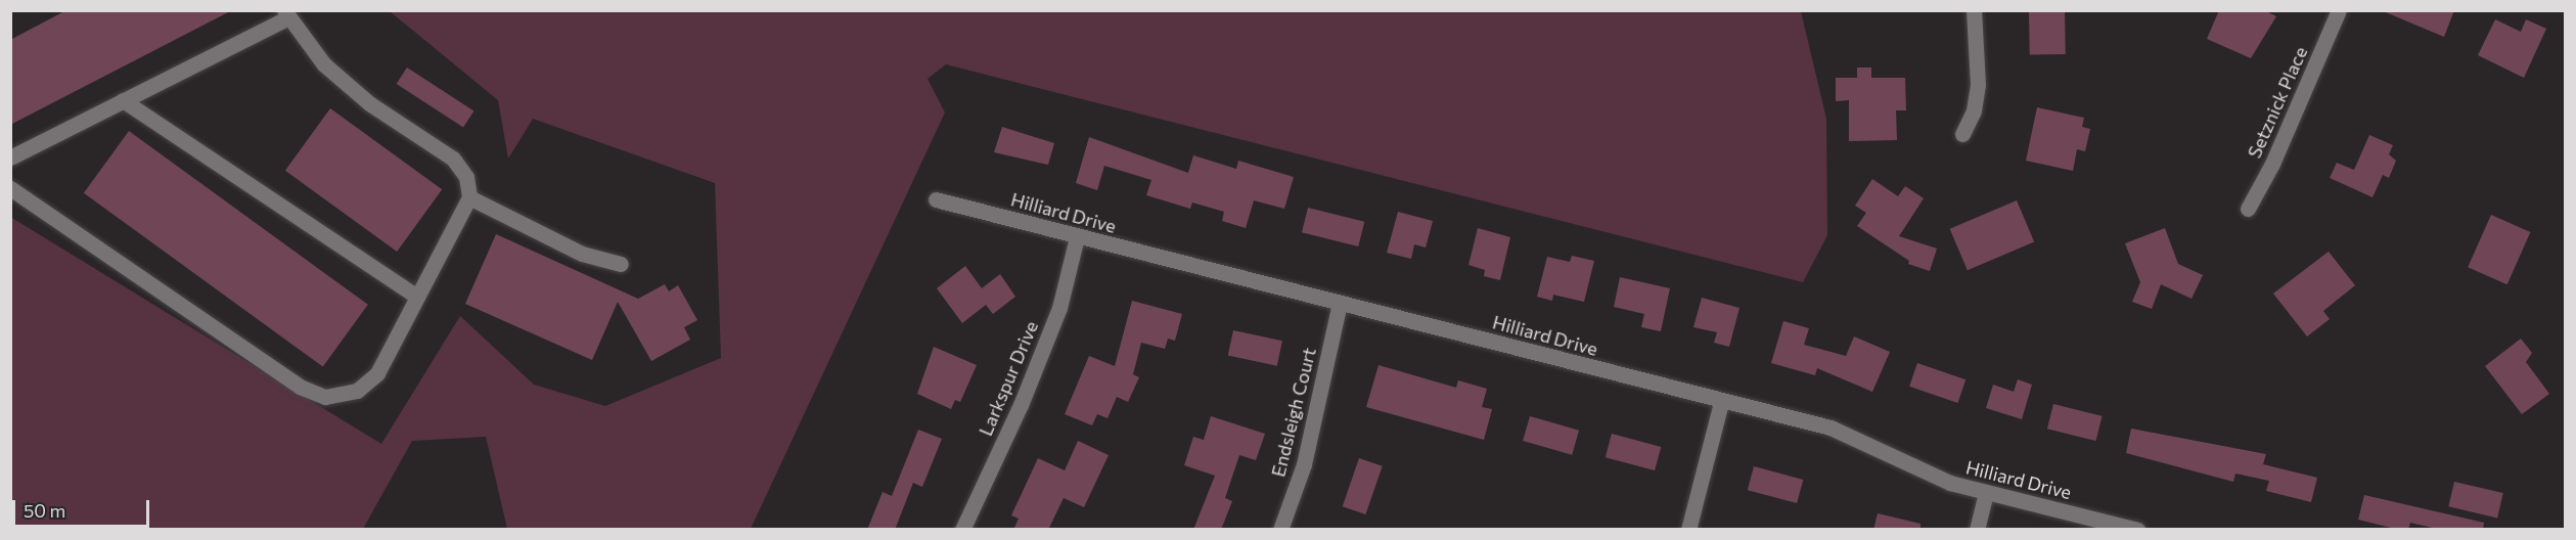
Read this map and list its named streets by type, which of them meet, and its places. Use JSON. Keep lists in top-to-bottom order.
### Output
{
  "streets": {
    "street": [
      "Setznick Place",
      "Hilliard Drive",
      "Larkspur Drive",
      "Endsleigh Court"
    ]
  },
  "crossings": [
    ["Hilliard Drive", "Larkspur Drive"],
    ["Hilliard Drive", "Endsleigh Court"]
  ],
  "scale_bar": "50 m"
}
